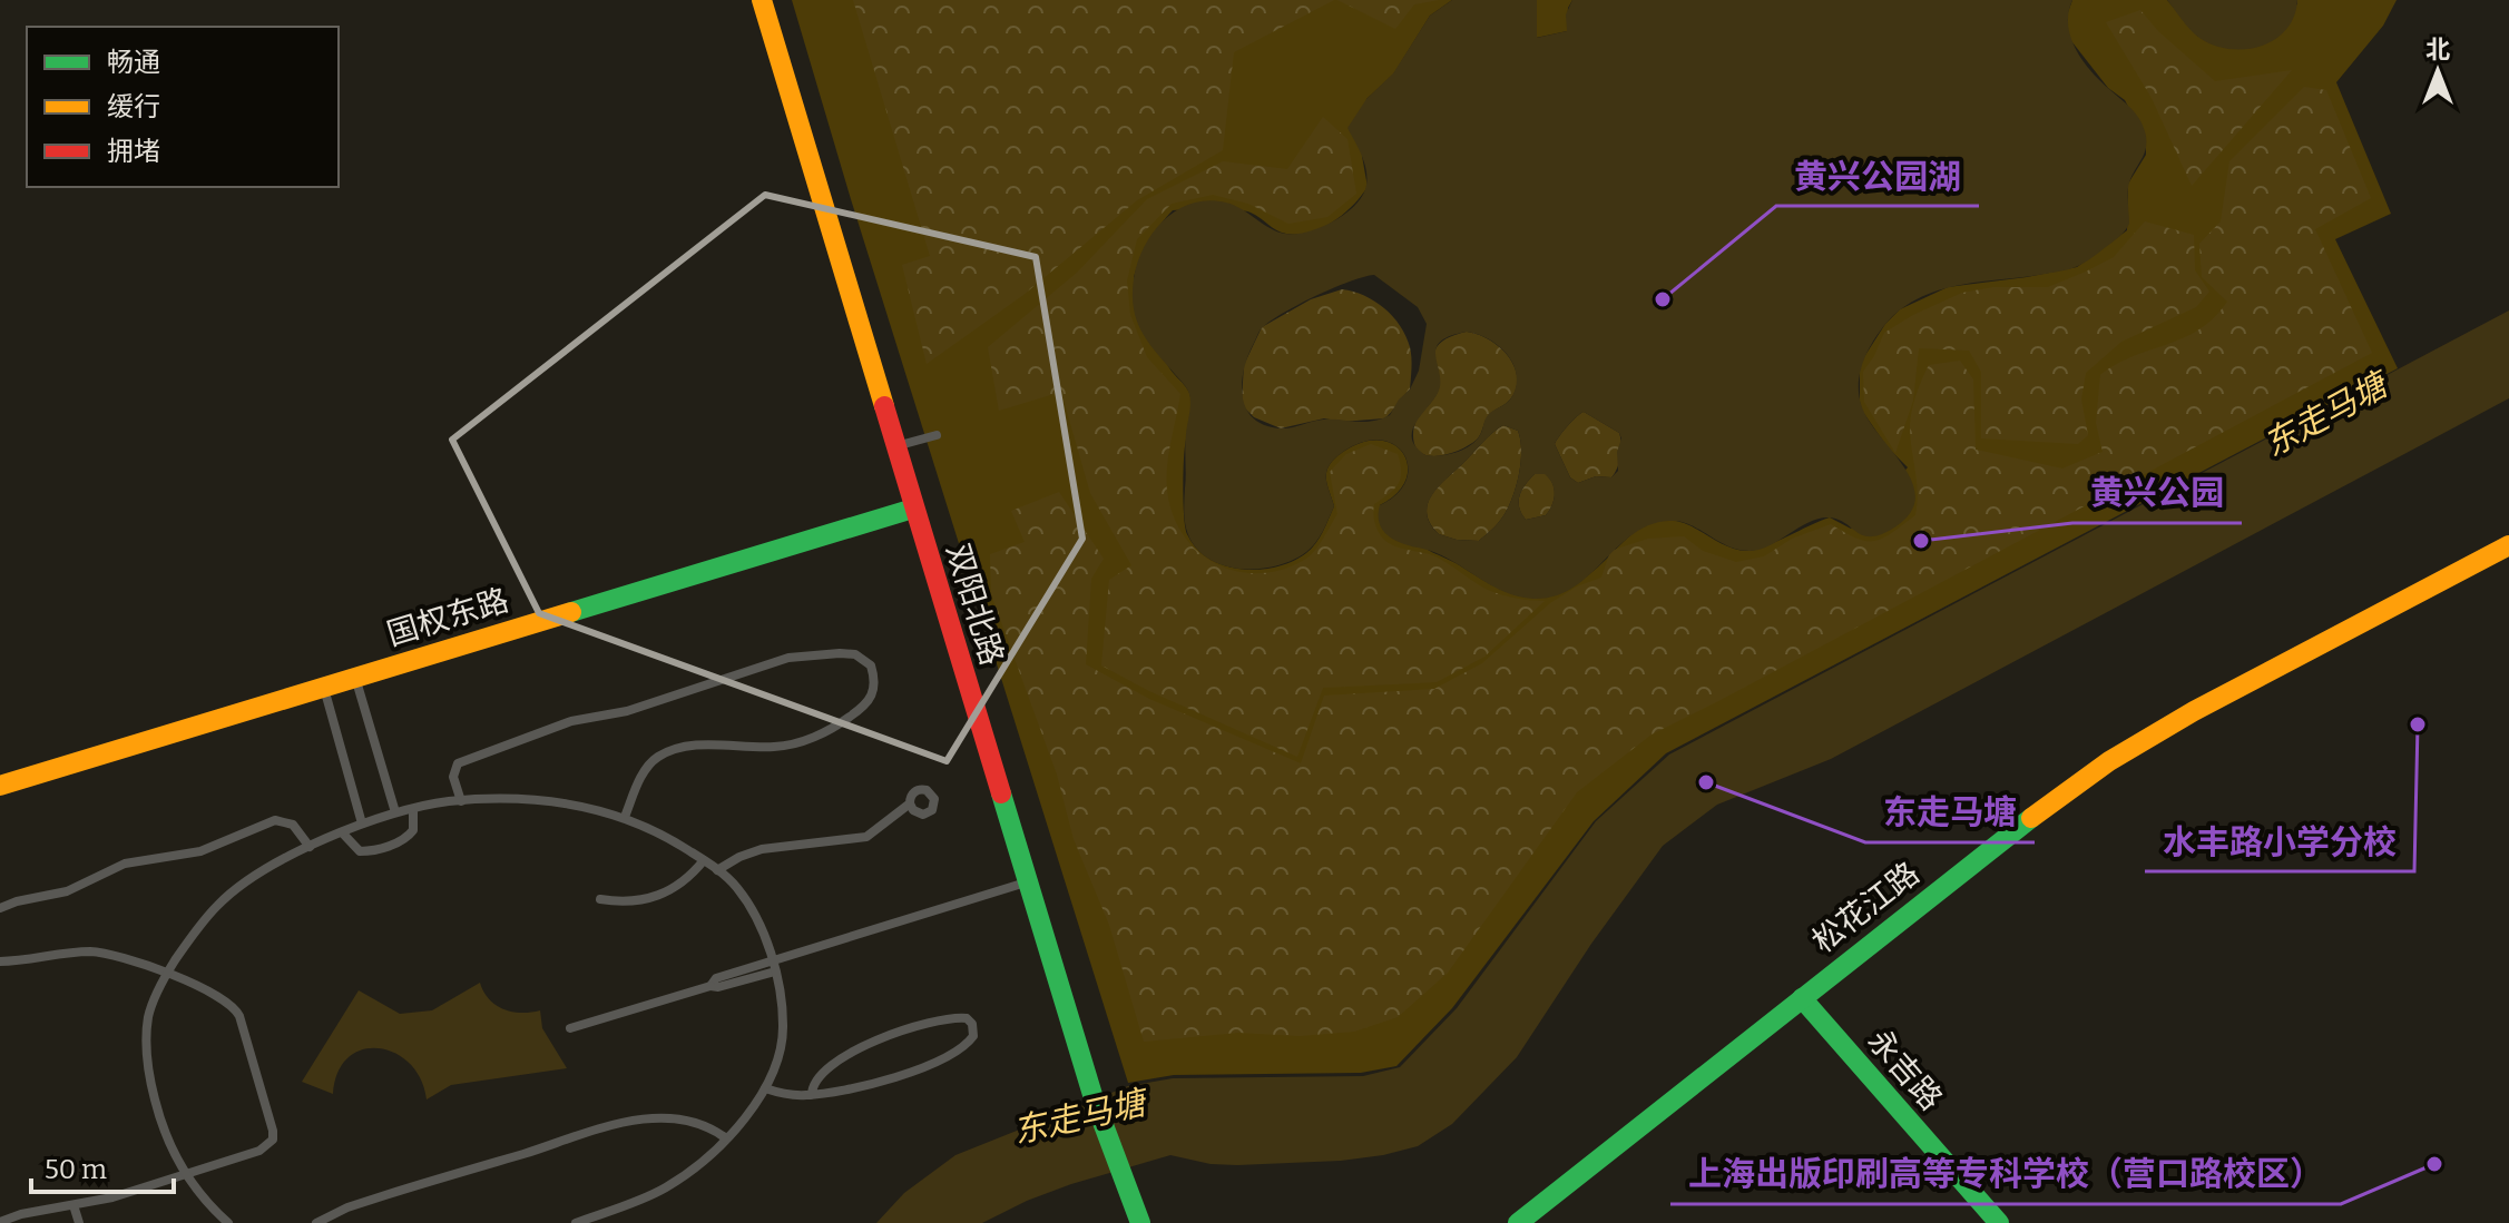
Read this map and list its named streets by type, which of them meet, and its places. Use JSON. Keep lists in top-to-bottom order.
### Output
{
  "streets": {
    "street": [
      "双阳北路",
      "国权东路",
      "松花江路",
      "永吉路"
    ]
  },
  "crossings": [
    ["双阳北路", "国权东路"],
    ["松花江路", "永吉路"]
  ],
  "water": ["东走马塘"],
  "places": [
    "黄兴公园湖",
    "黄兴公园",
    "水丰路小学分校",
    "东走马塘",
    "上海出版印刷高等专科学校（营口路校区）"
  ],
  "legend": ["畅通", "缓行", "拥堵"],
  "scale_bar": "50 m",
  "north": "top"
}
